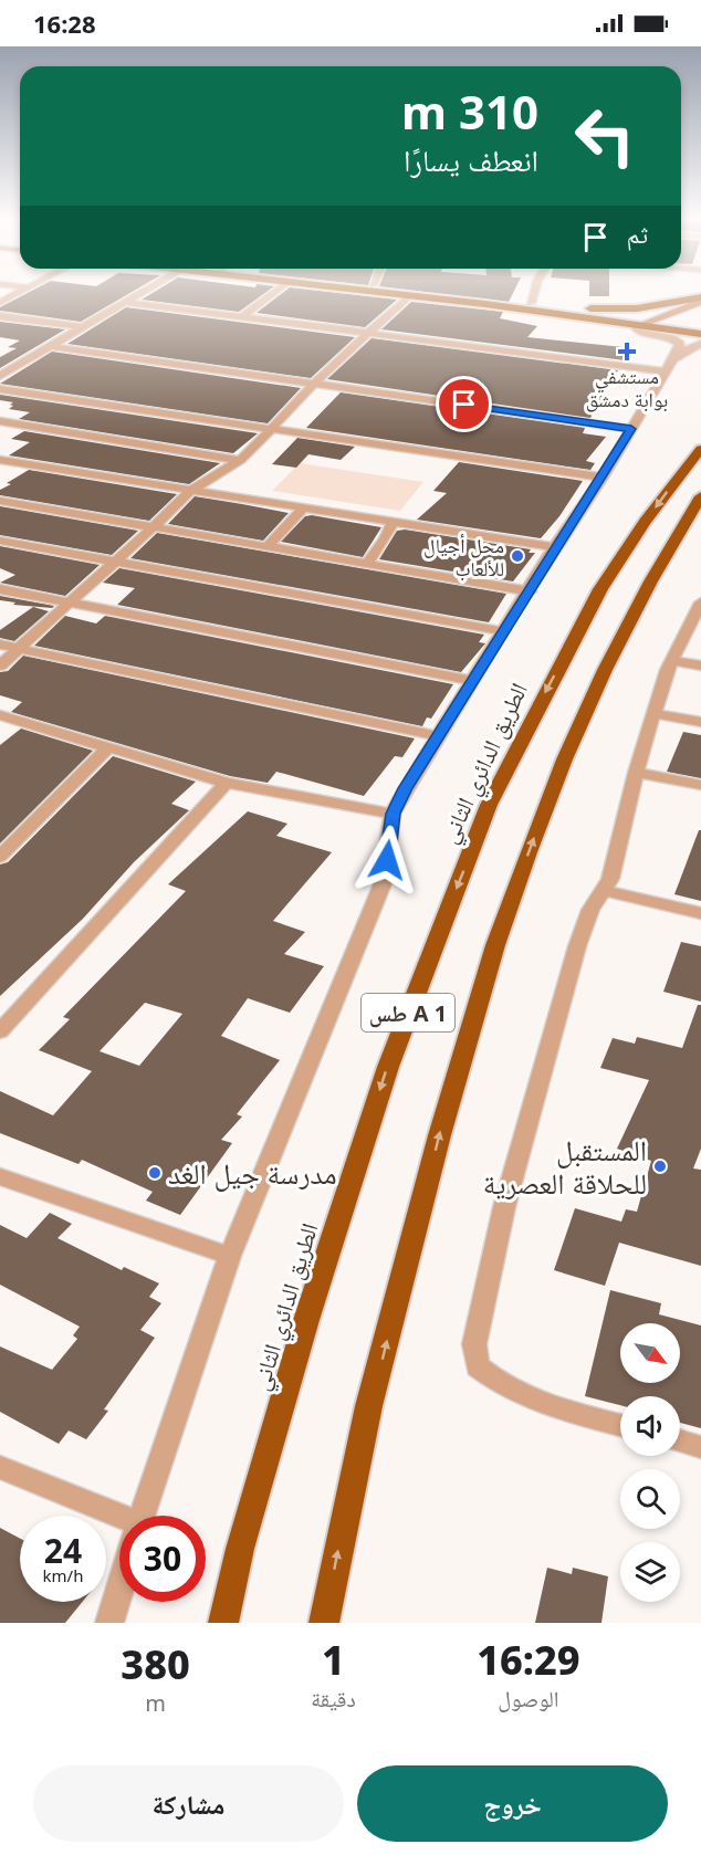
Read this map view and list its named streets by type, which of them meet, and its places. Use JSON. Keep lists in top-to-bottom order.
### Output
{
  "streets": {
    "highway": ["الطريق الدائري الثاني", "طس A 1"]
  },
  "places": {
    "health": ["مستشفي بوابة دمشق"],
    "other": ["محل أجيال للألعاب", "المستقبل للحلاقة العصرية", "مدرسة جيل الغد"]
  },
  "north": "bottom right",
  "page": {
    "status": "16:28",
    "turn": ["310 m", "انعطف يسارًا"],
    "then": "ثم",
    "speed": "24 km/h",
    "limit": "30",
    "eta": [
      "16:29",
      "الوصول",
      "1",
      "دقيقة",
      "380",
      "m"
    ],
    "buttons": ["خروج", "مشاركة"]
  }
}
